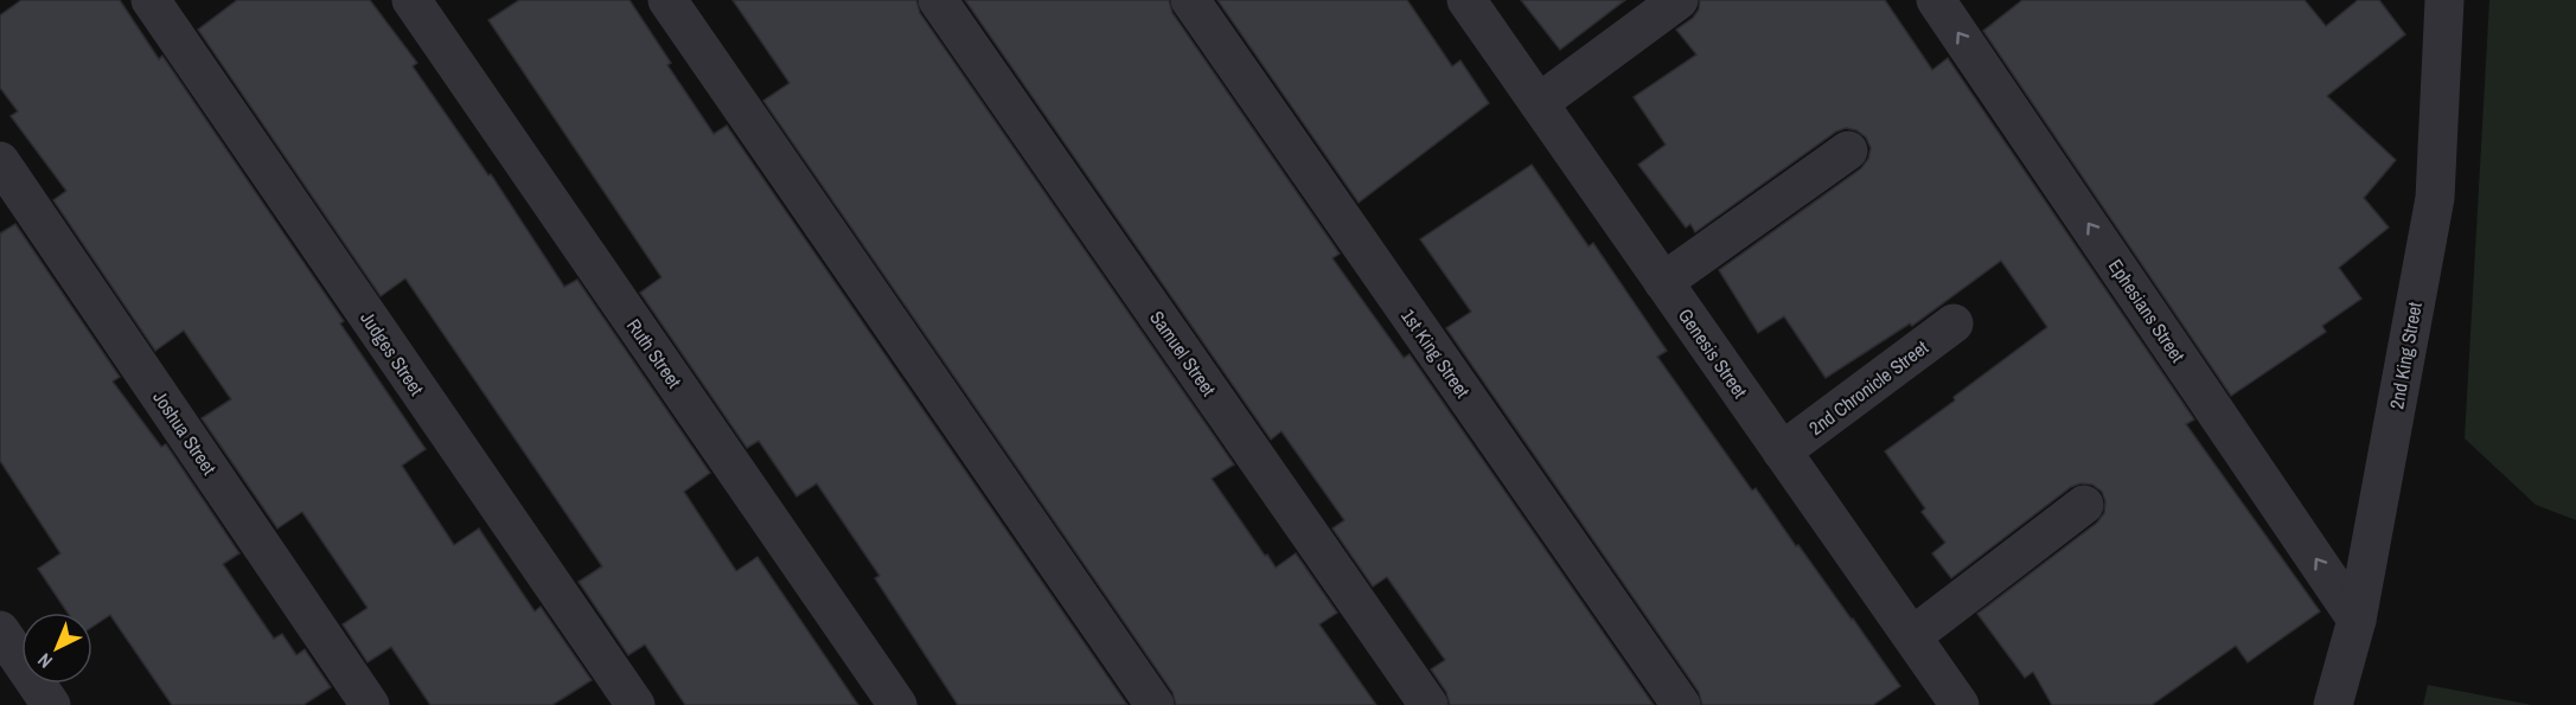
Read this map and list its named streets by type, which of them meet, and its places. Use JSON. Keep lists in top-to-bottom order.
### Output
{
  "streets": {
    "street": [
      "Ephesians Street",
      "Judges Street",
      "Ruth Street",
      "Samuel Street",
      "1st King Street",
      "Genesis Street",
      "2nd King Street",
      "2nd Chronicle Street",
      "Joshua Street"
    ]
  },
  "crossings": [
    ["Ephesians Street", "2nd King Street"],
    ["Genesis Street", "2nd Chronicle Street"]
  ],
  "one_way": ["Ephesians Street"],
  "north": "bottom left"
}
